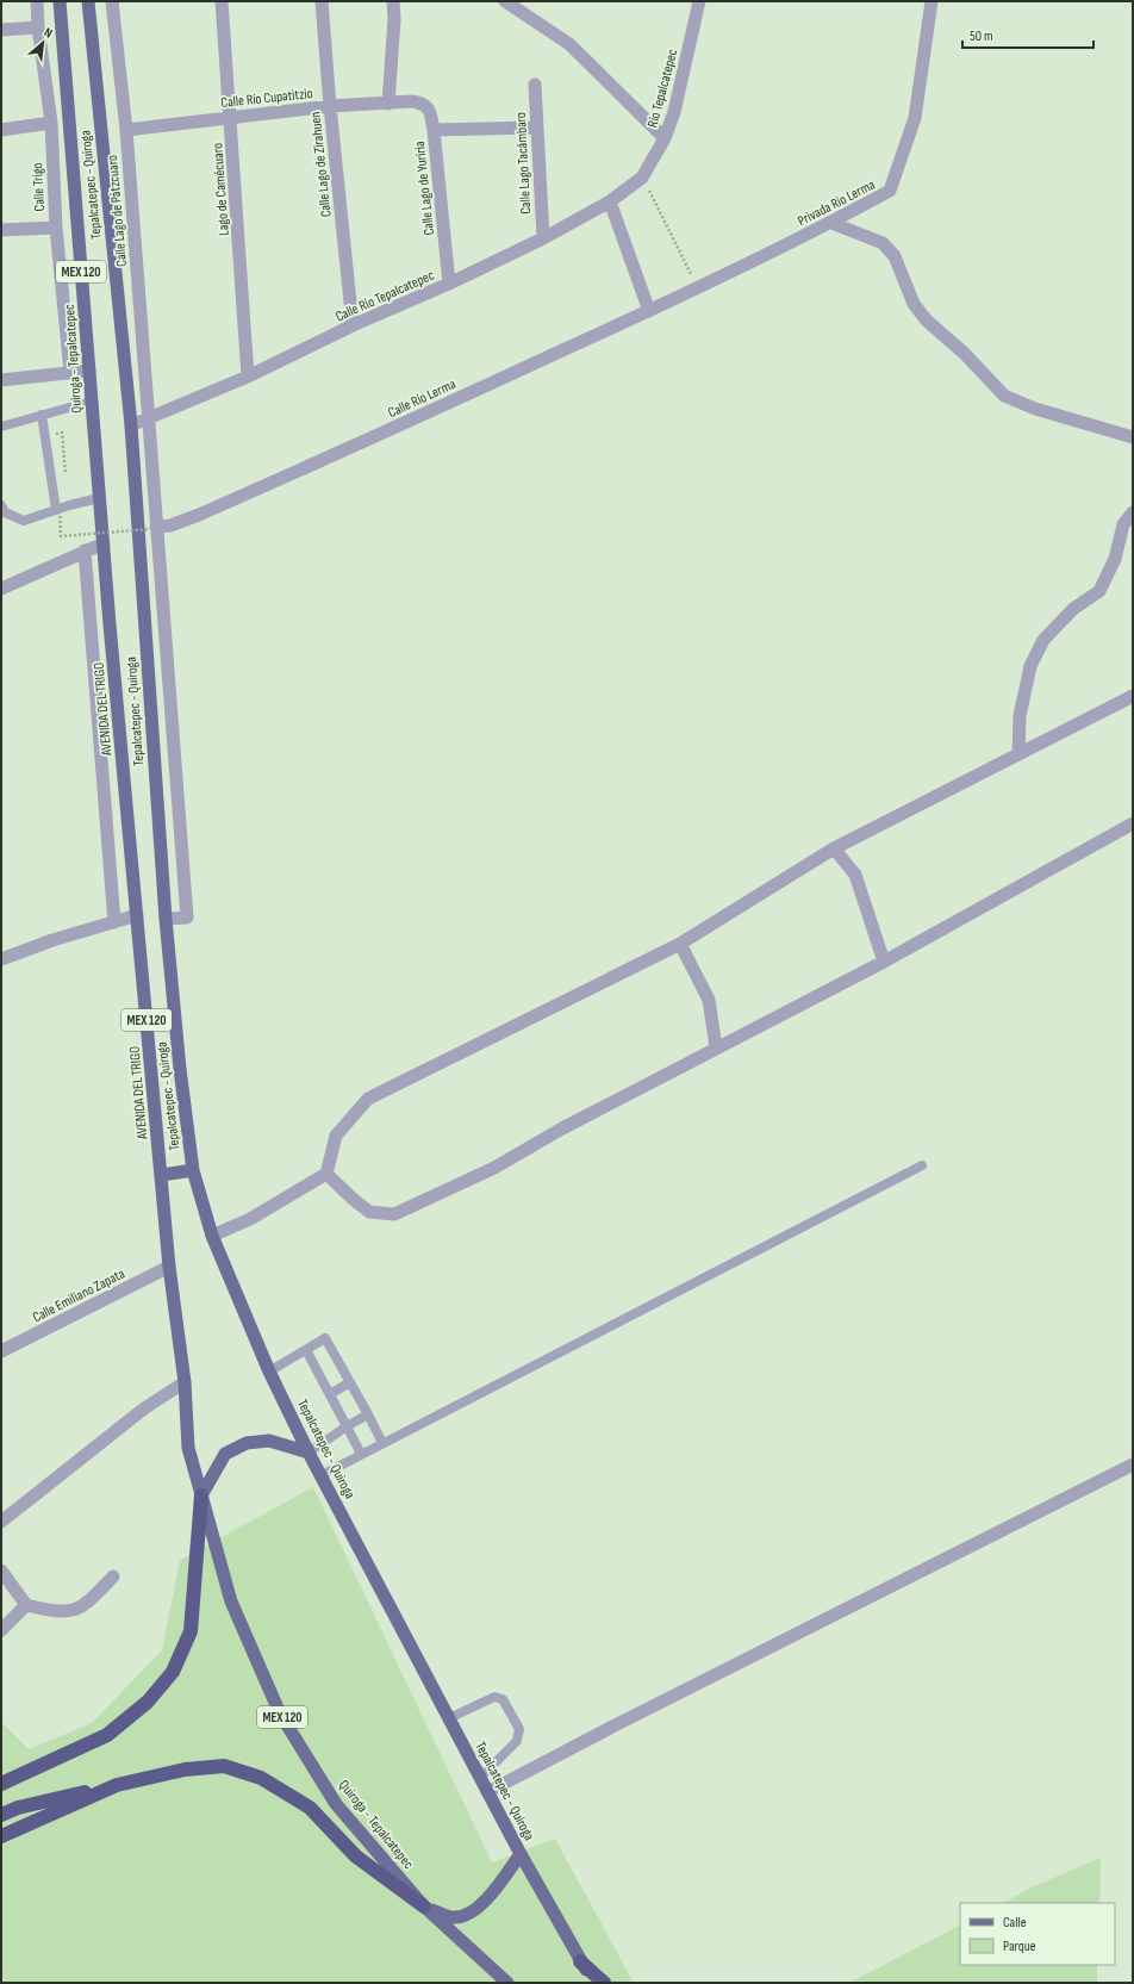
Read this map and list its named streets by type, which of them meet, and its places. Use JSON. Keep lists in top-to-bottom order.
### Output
{
  "streets": {
    "main road": [
      "Tepalcatepec - Quiroga",
      "MEX 120",
      "Quiroga - Tepalcatepec",
      "AVENIDA DEL TRIGO"
    ],
    "street": [
      "Río Tepalcatepec",
      "Calle Río Cupatitzio",
      "Calle Lago Tacámbaro",
      "Calle Lago de Zirahuen",
      "Calle Trigo",
      "Calle Lago de Yuriria",
      "Lago de Camécuaro",
      "Privada Río Lerma",
      "Calle Lago de Pátzcuaro",
      "Calle Río Tepalcatepec",
      "Calle Río Lerma",
      "Calle Emiliano Zapata"
    ]
  },
  "crossings": [
    ["Río Tepalcatepec", "Calle Río Tepalcatepec"],
    ["Calle Río Cupatitzio", "Calle Lago de Zirahuen"],
    ["Calle Río Cupatitzio", "Calle Lago de Yuriria"],
    ["Calle Río Cupatitzio", "Lago de Camécuaro"],
    ["Calle Río Cupatitzio", "Calle Lago de Pátzcuaro"],
    ["Calle Lago Tacámbaro", "Calle Río Tepalcatepec"],
    ["Calle Lago de Zirahuen", "Calle Río Tepalcatepec"],
    ["Tepalcatepec - Quiroga", "Calle Lago de Pátzcuaro"],
    ["Tepalcatepec - Quiroga", "Calle Río Tepalcatepec"],
    ["Calle Lago de Yuriria", "Calle Río Tepalcatepec"],
    ["Lago de Camécuaro", "Calle Río Tepalcatepec"],
    ["Privada Río Lerma", "Calle Río Lerma"],
    ["Calle Lago de Pátzcuaro", "Calle Río Tepalcatepec"],
    ["Calle Lago de Pátzcuaro", "Calle Río Lerma"],
    ["Quiroga - Tepalcatepec", "AVENIDA DEL TRIGO"],
    ["AVENIDA DEL TRIGO", "Calle Emiliano Zapata"]
  ],
  "legend": ["Calle", "Parque"],
  "scale_bar": "50 m",
  "north": "top right"
}
